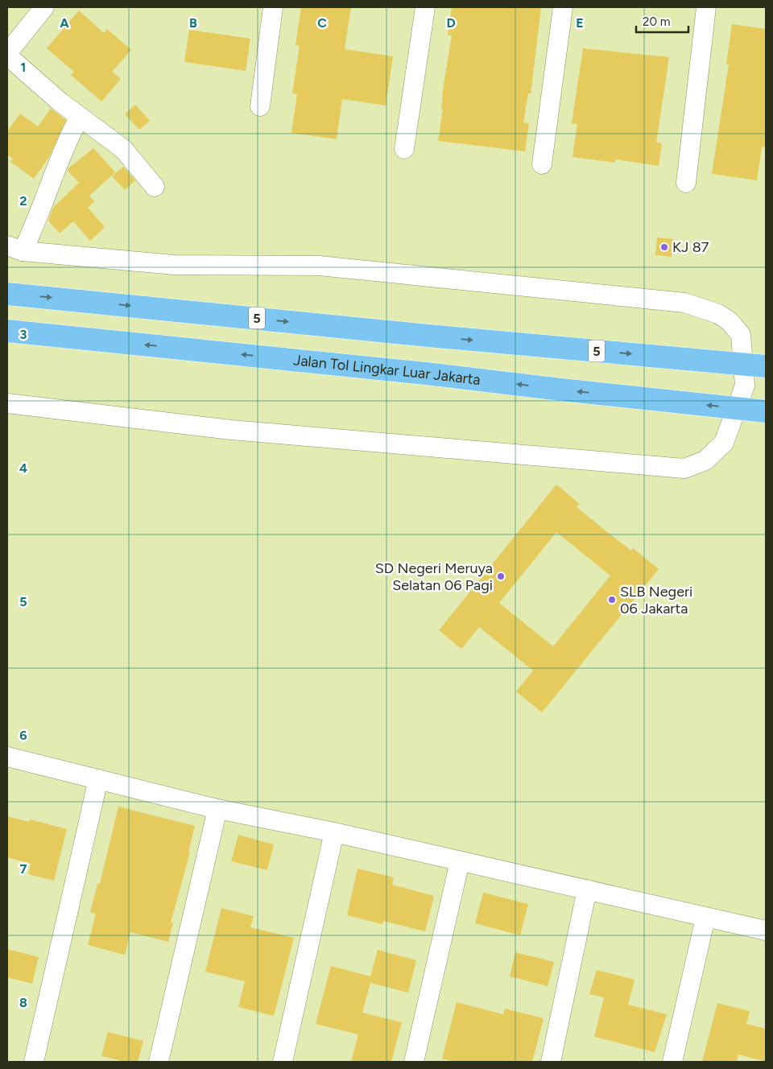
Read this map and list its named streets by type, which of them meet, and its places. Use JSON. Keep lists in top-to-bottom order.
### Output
{
  "streets": {
    "highway": ["5", "Jalan Tol Lingkar Luar Jakarta"]
  },
  "places": ["KJ 87", "SD Negeri Meruya Selatan 06 Pagi", "SLB Negeri 06 Jakarta"],
  "scale_bar": "20 m",
  "grid": {
    "columns": [
      "A",
      "B",
      "C",
      "D",
      "E"
    ],
    "rows": [
      "1",
      "2",
      "3",
      "4",
      "5",
      "6",
      "7",
      "8"
    ]
  }
}
